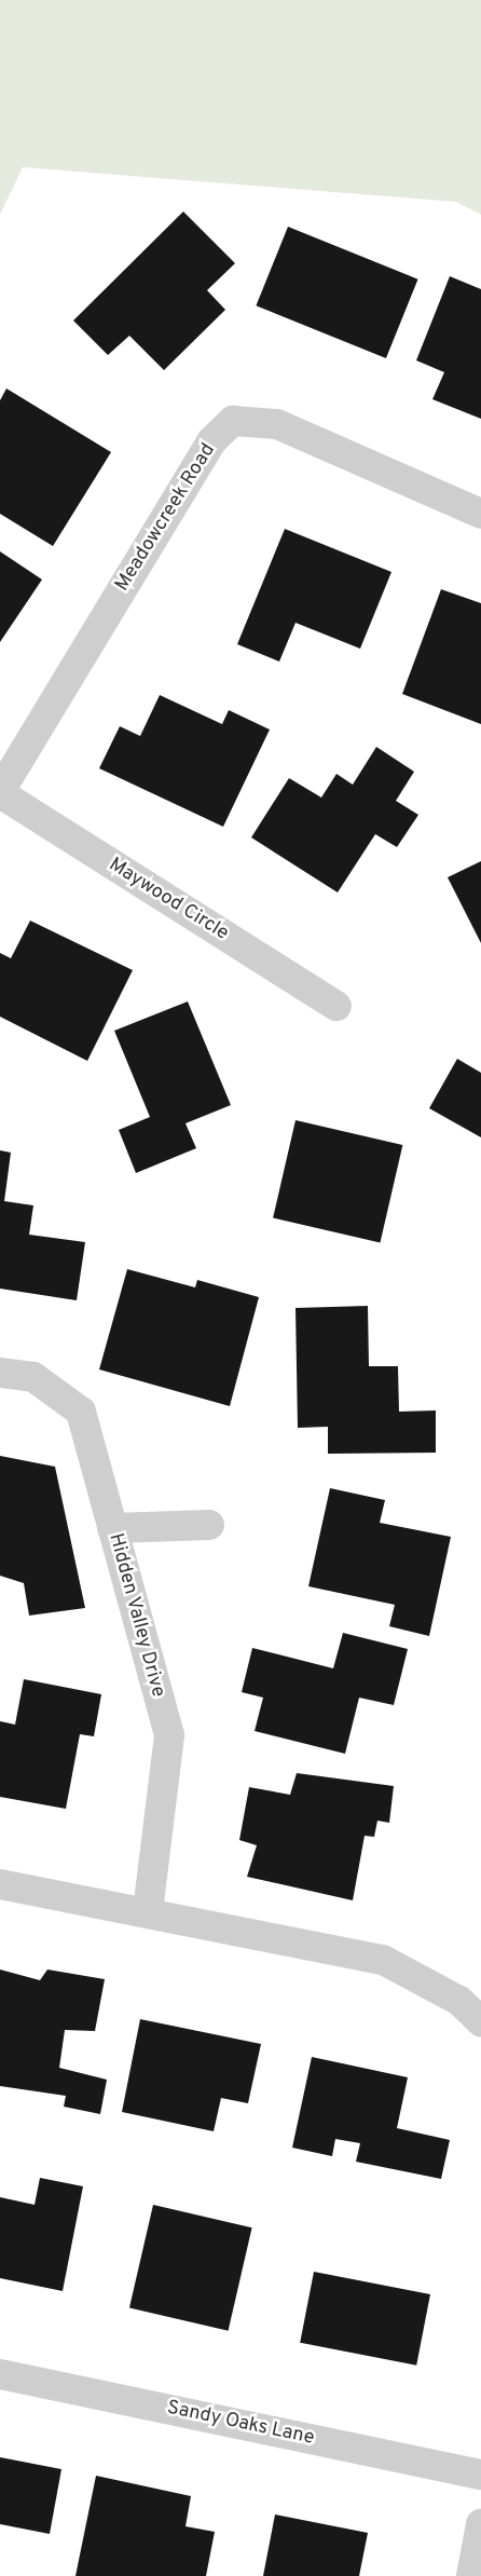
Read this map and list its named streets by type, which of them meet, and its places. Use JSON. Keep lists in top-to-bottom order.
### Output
{
  "streets": {
    "street": [
      "Meadowcreek Road",
      "Maywood Circle",
      "Hidden Valley Drive",
      "Sandy Oaks Lane"
    ]
  },
  "crossings": [
    ["Meadowcreek Road", "Maywood Circle"]
  ]
}
